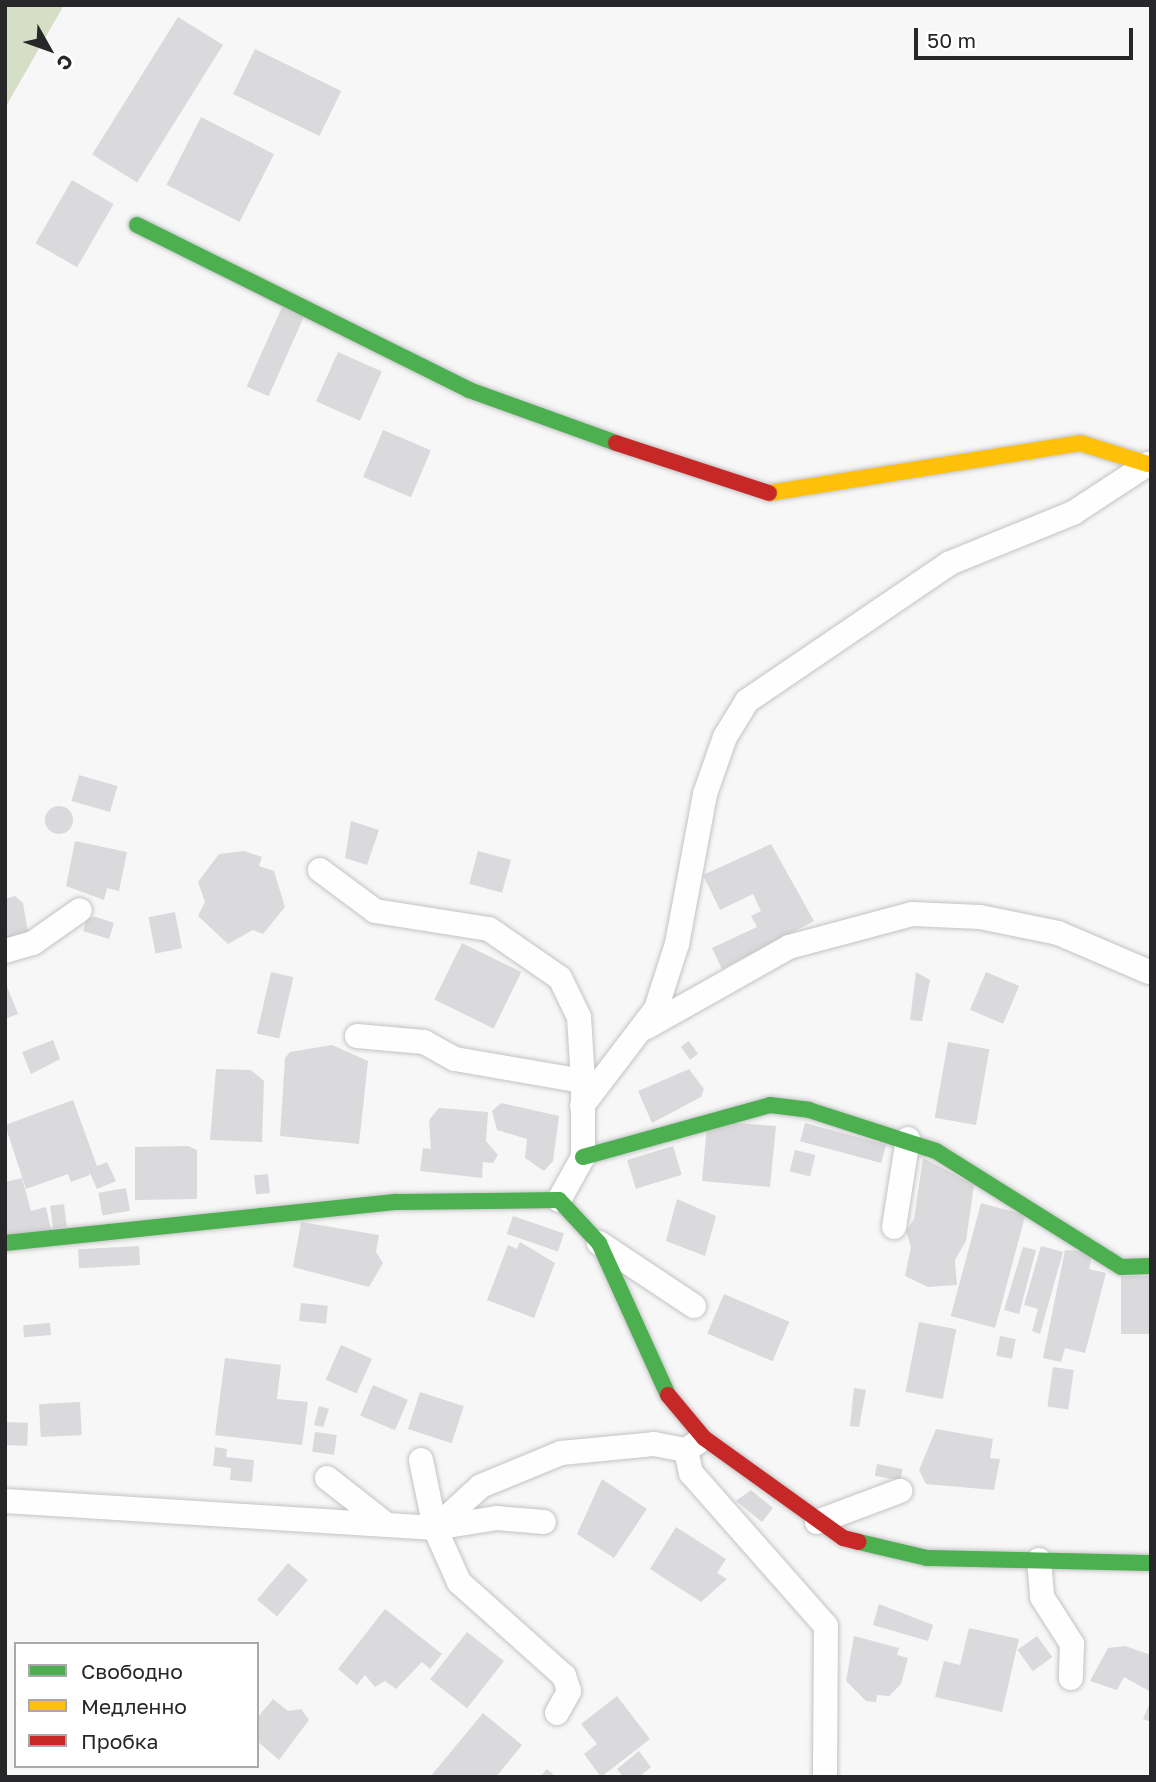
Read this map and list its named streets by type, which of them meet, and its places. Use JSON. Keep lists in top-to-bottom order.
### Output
{
  "legend": ["Свободно", "Медленно", "Пробка"],
  "scale_bar": "50 m",
  "north": "bottom right"
}
